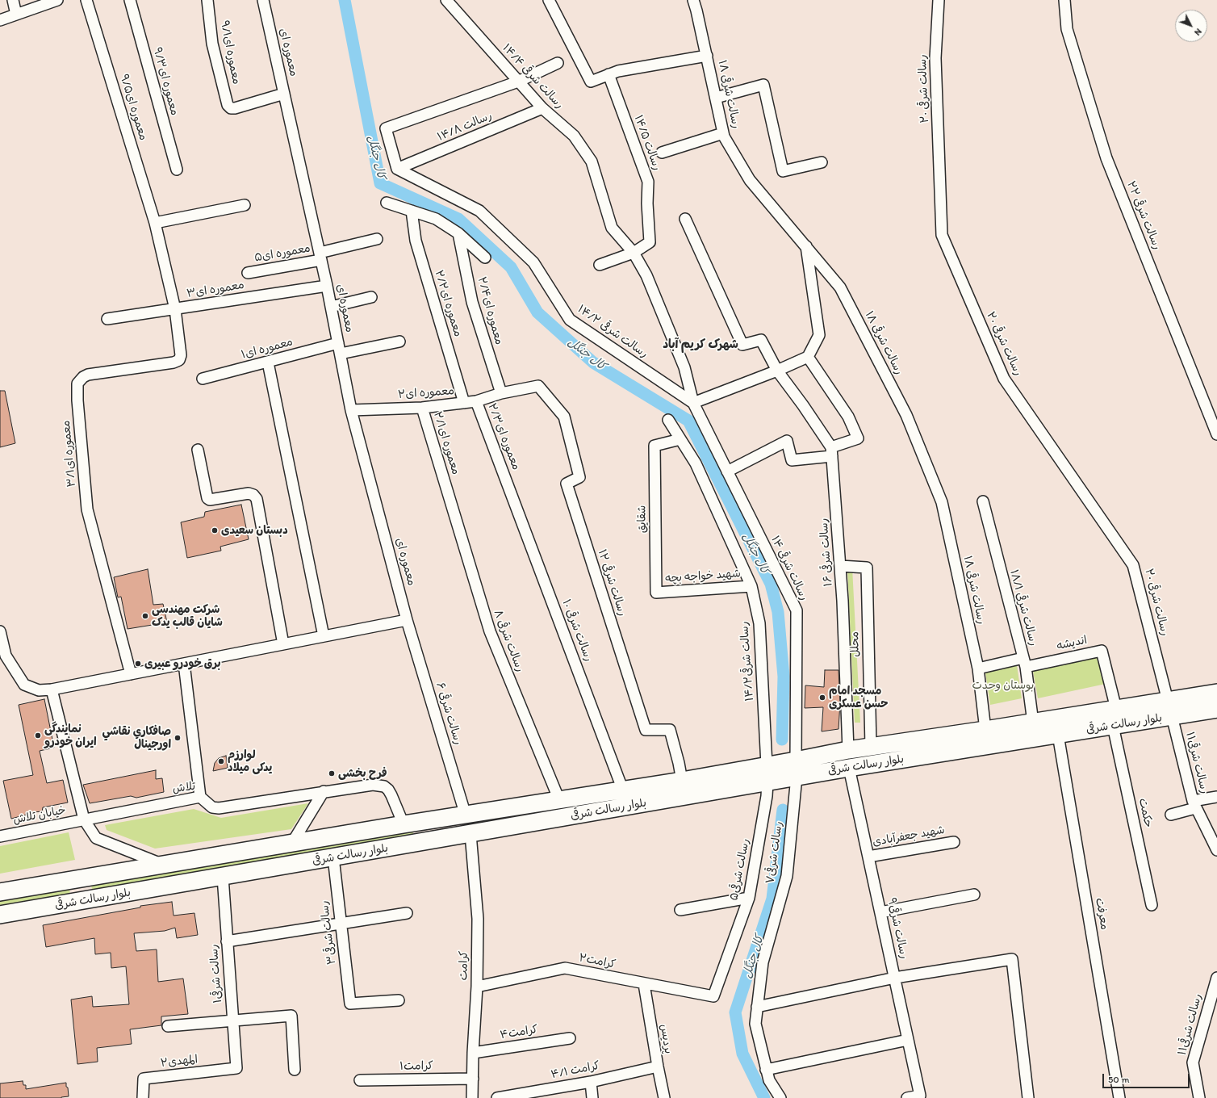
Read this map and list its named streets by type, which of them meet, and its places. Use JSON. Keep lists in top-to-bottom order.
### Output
{
  "streets": {
    "main road": ["بلوار رسالت شرقی"],
    "street": [
      "معموره ای۹/۱",
      "معموره ای",
      "رسالت شرقی ۱۴/۴",
      "معموره ای۹/۳",
      "رسالت شرقی ۲۰",
      "رسالت شرقی ۱۸",
      "معموره ای۹/۵",
      "رسالت ۱۴/۸",
      "رسالت ۱۴/۵",
      "رسالت شرقی ۲۲",
      "معموره ای۵",
      "معموره ای۳",
      "معموره ای۲/۲",
      "معموره ای۲/۴",
      "رسالت شرقی ۱۴/۲",
      "معموره ای۱",
      "معموره ای۲",
      "معموره ای۲/۳",
      "معموره ای۲/۱",
      "معموره ای۳/۱",
      "شقایق",
      "رسالت شرقی ۱۶",
      "رسالت شرقی ۱۴",
      "شهید خواجه بچه",
      "رسالت شرقی ۱۲",
      "رسالت شرقی ۱۸/۱",
      "رسالت شرقی ۱۰",
      "رسالت شرقی ۸",
      "اندیشه",
      "محلل",
      "رسالت شرقی۱۴/۲",
      "رسالت شرقی ۶",
      "رسالت شرقی۱۱",
      "تلاش",
      "حکمت",
      "خیابان تلاش",
      "شهید جعفرآبادی",
      "رسالت شرقی۷",
      "رسالت شرقی۵",
      "معرفت",
      "رسالت شرقی۹",
      "رسالت شرقی۳",
      "کرامت۲",
      "کرامت",
      "رسالت شرقی۱",
      "کرامت۴",
      "پردیس",
      "المهدی۲",
      "کرامت۱",
      "کرامت ۴/۱"
    ]
  },
  "crossings": [
    ["معموره ای۹/۱", "معموره ای"],
    ["معموره ای", "معموره ای۵"],
    ["معموره ای", "معموره ای۳"],
    ["معموره ای", "معموره ای۱"],
    ["معموره ای", "معموره ای۲"],
    ["معموره ای", "رسالت شرقی ۶"],
    ["رسالت شرقی ۱۴/۴", "رسالت ۱۴/۸"],
    ["رسالت شرقی ۱۴/۴", "رسالت ۱۴/۵"],
    ["رسالت شرقی ۱۴/۴", "رسالت شرقی ۱۴/۲"],
    ["رسالت شرقی ۱۴/۴", "رسالت شرقی ۱۴"],
    ["رسالت شرقی ۲۰", "بلوار رسالت شرقی"],
    ["رسالت شرقی ۲۰", "رسالت شرقی۱۱"],
    ["رسالت شرقی ۱۸", "بلوار رسالت شرقی"],
    ["معموره ای۹/۵", "معموره ای۳"],
    ["معموره ای۹/۵", "معموره ای۳/۱"],
    ["رسالت ۱۴/۸", "رسالت شرقی ۱۴/۲"],
    ["معموره ای۳", "معموره ای۳/۱"],
    ["معموره ای۲/۲", "معموره ای۲"],
    ["معموره ای۲/۴", "معموره ای۲"],
    ["رسالت شرقی ۱۴/۲", "رسالت شرقی ۱۴"],
    ["معموره ای۲", "معموره ای۲/۳"],
    ["معموره ای۲", "معموره ای۲/۱"],
    ["معموره ای۲", "رسالت شرقی ۱۲"],
    ["معموره ای۲/۳", "رسالت شرقی ۱۰"],
    ["معموره ای۲/۱", "رسالت شرقی ۸"],
    ["شقایق", "شهید خواجه بچه"],
    ["شقایق", "رسالت شرقی۱۴/۲"],
    ["رسالت شرقی ۱۶", "محلل"],
    ["رسالت شرقی ۱۶", "بلوار رسالت شرقی"],
    ["رسالت شرقی ۱۴", "بلوار رسالت شرقی"],
    ["رسالت شرقی ۱۴", "رسالت شرقی۷"],
    ["شهید خواجه بچه", "رسالت شرقی۱۴/۲"],
    ["رسالت شرقی ۱۲", "بلوار رسالت شرقی"],
    ["رسالت شرقی ۱۸/۱", "اندیشه"],
    ["رسالت شرقی ۱۸/۱", "بلوار رسالت شرقی"],
    ["رسالت شرقی ۱۰", "بلوار رسالت شرقی"],
    ["رسالت شرقی ۸", "بلوار رسالت شرقی"],
    ["اندیشه", "بلوار رسالت شرقی"],
    ["محلل", "بلوار رسالت شرقی"],
    ["رسالت شرقی۱۴/۲", "بلوار رسالت شرقی"],
    ["رسالت شرقی ۶", "بلوار رسالت شرقی"],
    ["بلوار رسالت شرقی", "رسالت شرقی۱۱"],
    ["بلوار رسالت شرقی", "تلاش"],
    ["بلوار رسالت شرقی", "حکمت"],
    ["بلوار رسالت شرقی", "رسالت شرقی۷"],
    ["بلوار رسالت شرقی", "رسالت شرقی۵"],
    ["بلوار رسالت شرقی", "معرفت"],
    ["بلوار رسالت شرقی", "رسالت شرقی۹"],
    ["بلوار رسالت شرقی", "رسالت شرقی۳"],
    ["بلوار رسالت شرقی", "کرامت"],
    ["بلوار رسالت شرقی", "رسالت شرقی۱"],
    ["تلاش", "خیابان تلاش"],
    ["شهید جعفرآبادی", "رسالت شرقی۹"],
    ["رسالت شرقی۵", "کرامت۲"],
    ["کرامت۲", "کرامت"],
    ["کرامت۲", "پردیس"],
    ["کرامت", "کرامت۴"],
    ["کرامت", "کرامت۱"],
    ["رسالت شرقی۱", "المهدی۲"],
    ["پردیس", "کرامت ۴/۱"]
  ],
  "districts": ["شهرک کریم آباد"],
  "water": ["کال جنگل"],
  "parks": ["بوستان وحدت"],
  "places": [
    "دبستان سعیدی",
    "شرکت مهندسی شایان قالب یدک",
    "برق خودرو عبیری",
    "مسجد امام حسن عسکری",
    "نمایندگی ایران خودرو",
    "صافكاري نقاشي اورجينال",
    "لوارزم یدکی میلاد",
    "فرح بخشی"
  ],
  "scale_bar": "50 m",
  "north": "bottom right"
}
